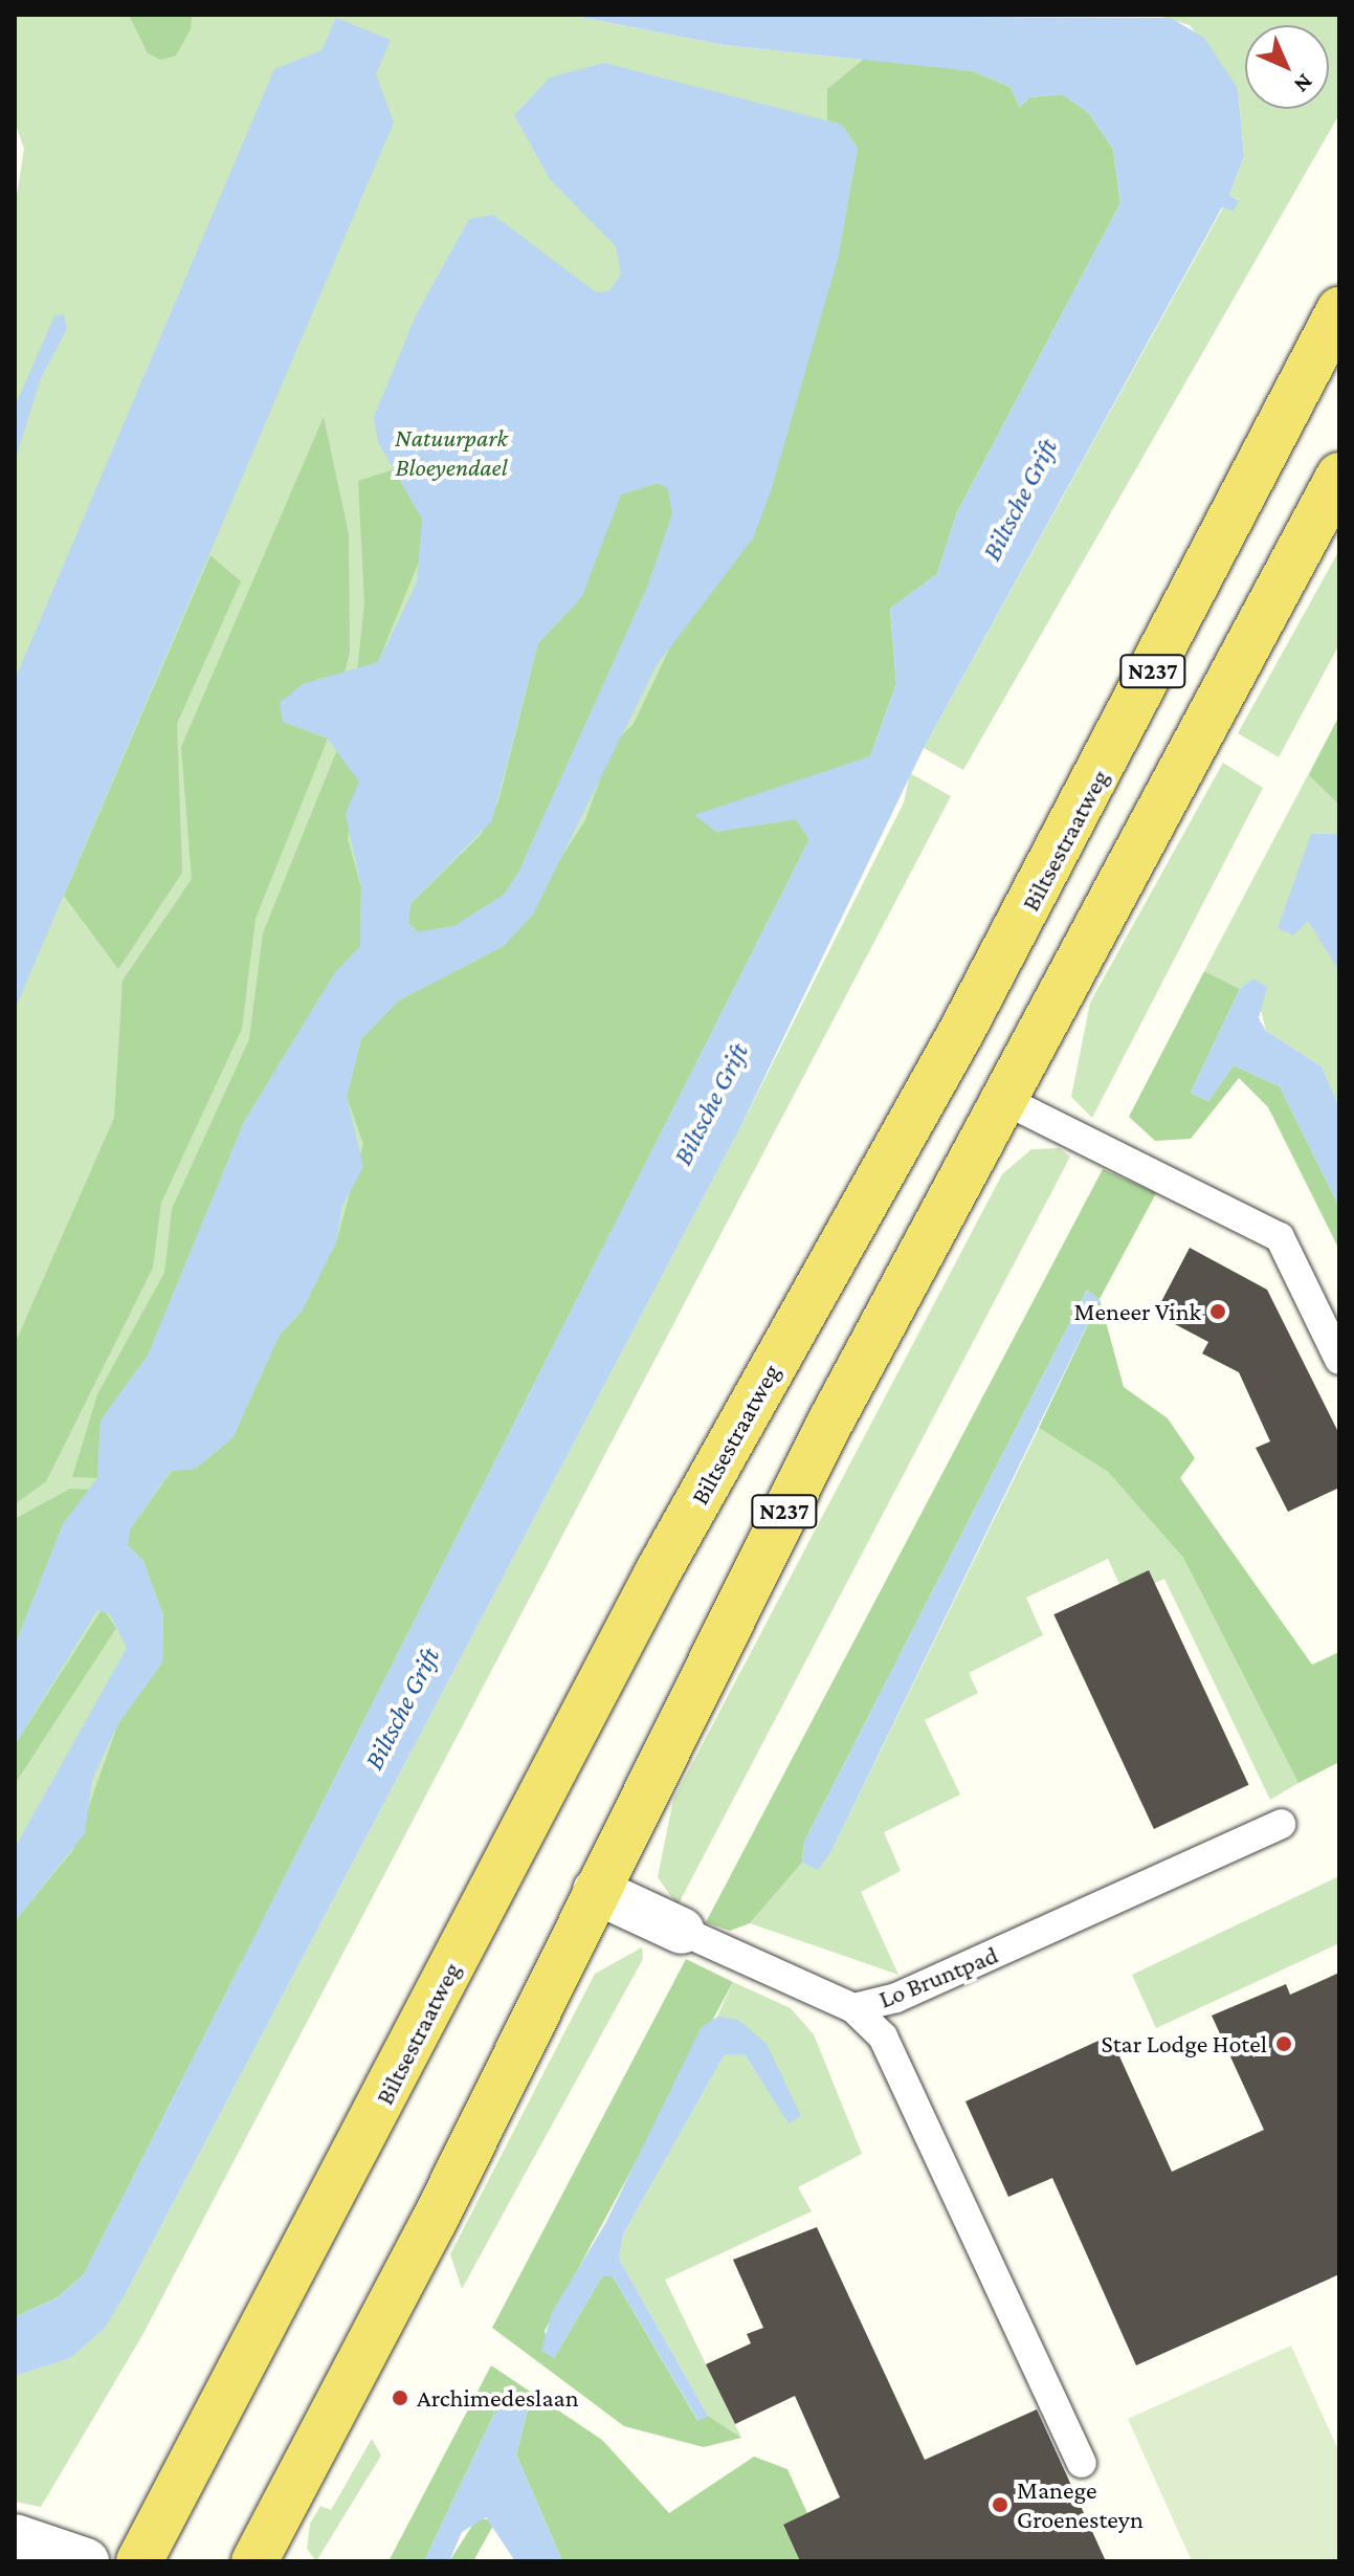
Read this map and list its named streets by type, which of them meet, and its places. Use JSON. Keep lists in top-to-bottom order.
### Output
{
  "streets": {
    "main road": ["N237", "Biltsestraatweg"],
    "street": ["Lo Bruntpad"]
  },
  "crossings": [
    ["N237", "Lo Bruntpad"]
  ],
  "water": ["Biltsche Grift"],
  "parks": ["Natuurpark Bloeyendael"],
  "places": [
    "Meneer Vink",
    "Star Lodge Hotel",
    "Archimedeslaan",
    "Manege Groenesteyn"
  ],
  "north": "bottom right"
}
